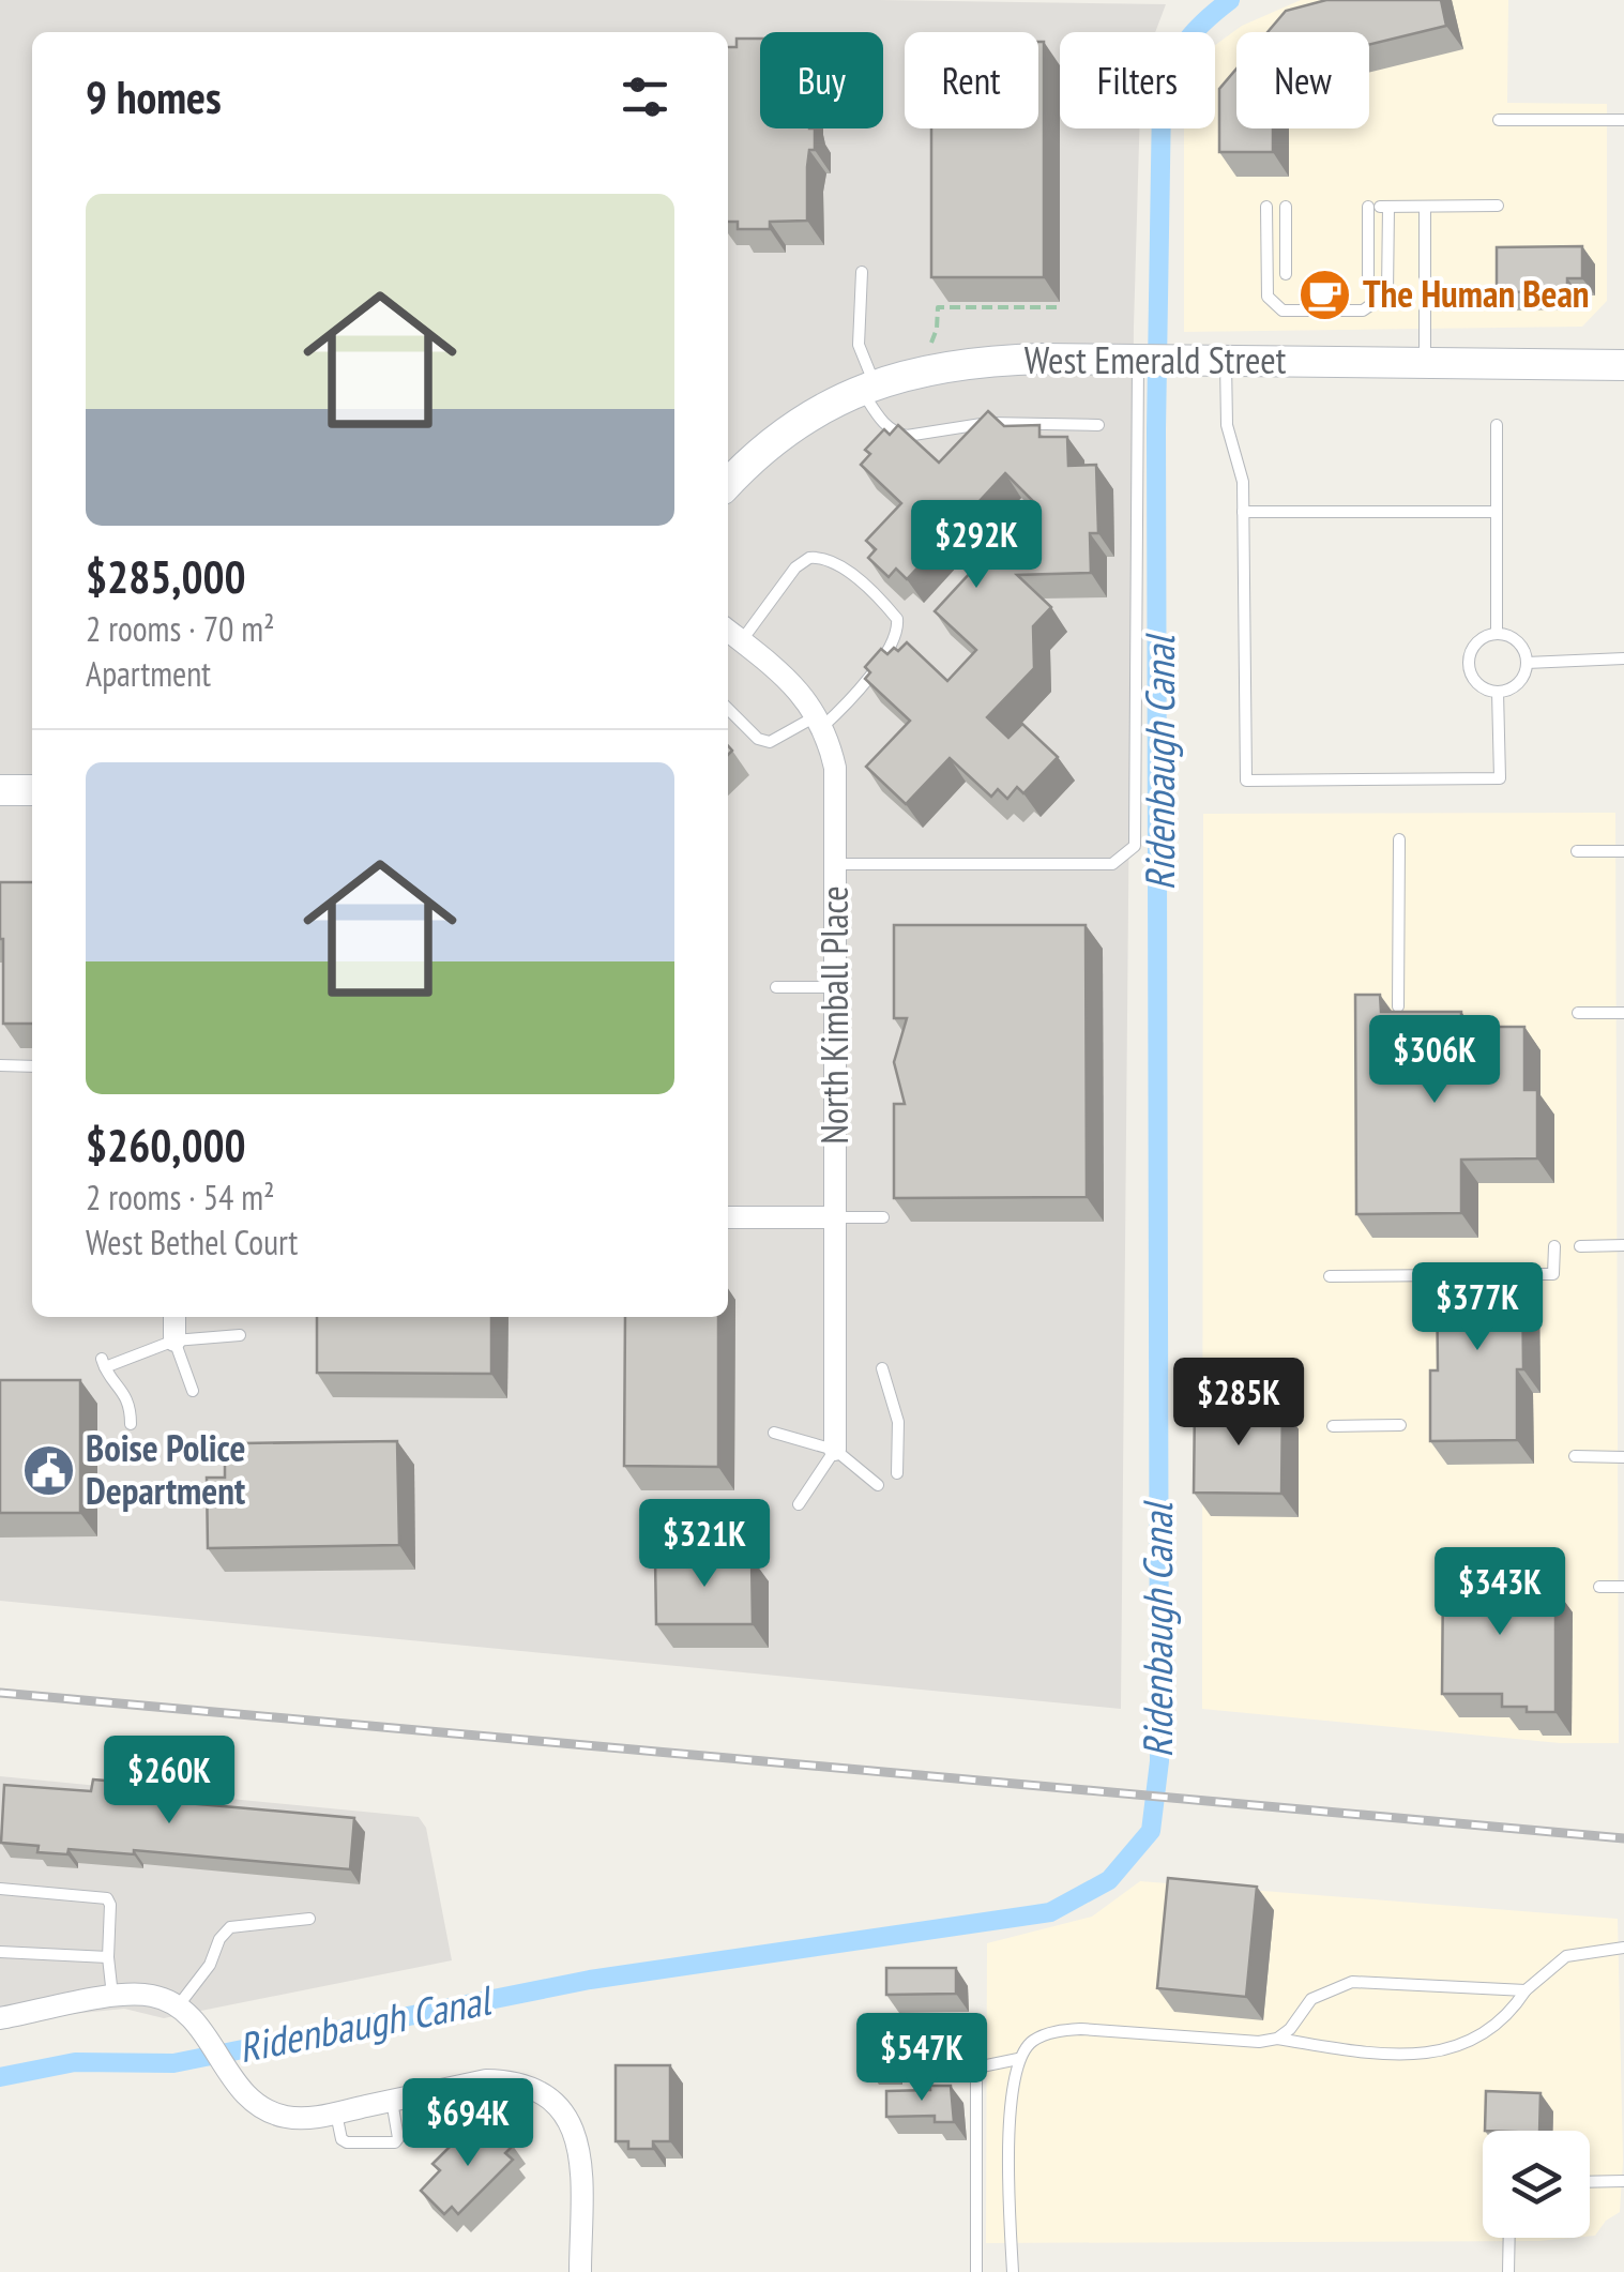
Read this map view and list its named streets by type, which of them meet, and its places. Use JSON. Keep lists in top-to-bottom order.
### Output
{
  "streets": {
    "main road": ["West Emerald Street"],
    "street": ["North Kimball Place"]
  },
  "water": ["Ridenbaugh Canal"],
  "places": {
    "cafe": ["The Human Bean"],
    "public building": ["Boise Police Department"]
  },
  "page": {
    "chip": [
      "Buy",
      "Rent",
      "Filters",
      "New"
    ],
    "heading": "9 homes",
    "list": [
      {
        "name": "$285,000",
        "note": "2 rooms · 70 m² · Apartment"
      },
      {
        "name": "$260,000",
        "note": "2 rooms · 54 m² · West Bethel Court"
      }
    ],
    "price": [
      "$292K",
      "$306K",
      "$377K",
      "$285K",
      "$321K",
      "$343K",
      "$260K",
      "$547K",
      "$694K"
    ]
  }
}
